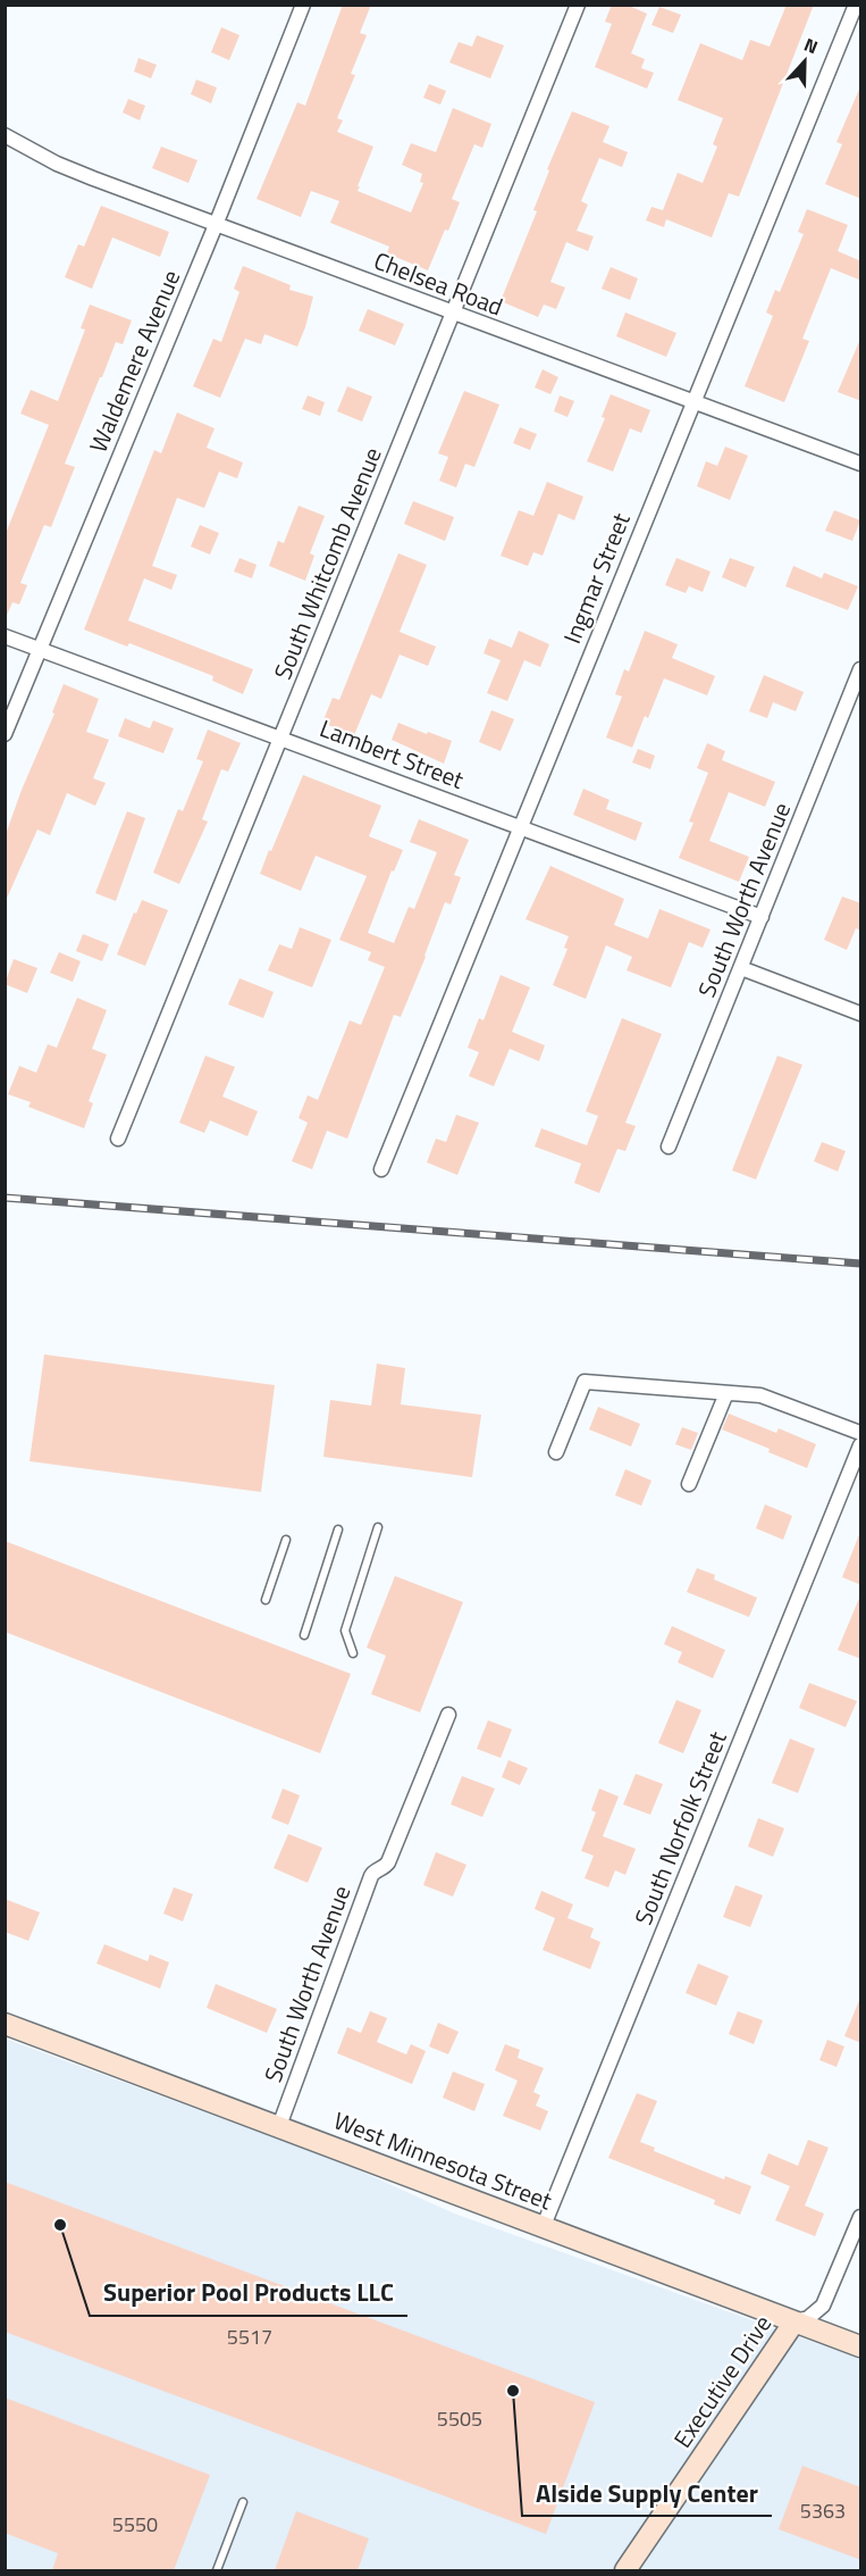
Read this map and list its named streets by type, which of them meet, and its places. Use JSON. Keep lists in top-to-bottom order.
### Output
{
  "streets": {
    "street": [
      "Chelsea Road",
      "Waldemere Avenue",
      "South Whitcomb Avenue",
      "Ingmar Street",
      "Lambert Street",
      "South Worth Avenue",
      "South Norfolk Street",
      "West Minnesota Street",
      "Executive Drive"
    ]
  },
  "crossings": [
    ["Chelsea Road", "Waldemere Avenue"],
    ["Chelsea Road", "South Whitcomb Avenue"],
    ["Chelsea Road", "Ingmar Street"],
    ["Waldemere Avenue", "Lambert Street"],
    ["South Whitcomb Avenue", "Lambert Street"],
    ["Ingmar Street", "Lambert Street"],
    ["Lambert Street", "South Worth Avenue"],
    ["South Worth Avenue", "West Minnesota Street"],
    ["South Norfolk Street", "West Minnesota Street"],
    ["West Minnesota Street", "Executive Drive"]
  ],
  "places": ["Superior Pool Products LLC", "Alside Supply Center"],
  "house_numbers": [
    "5517",
    "5505",
    "5363",
    "5550"
  ],
  "north": "top"
}
